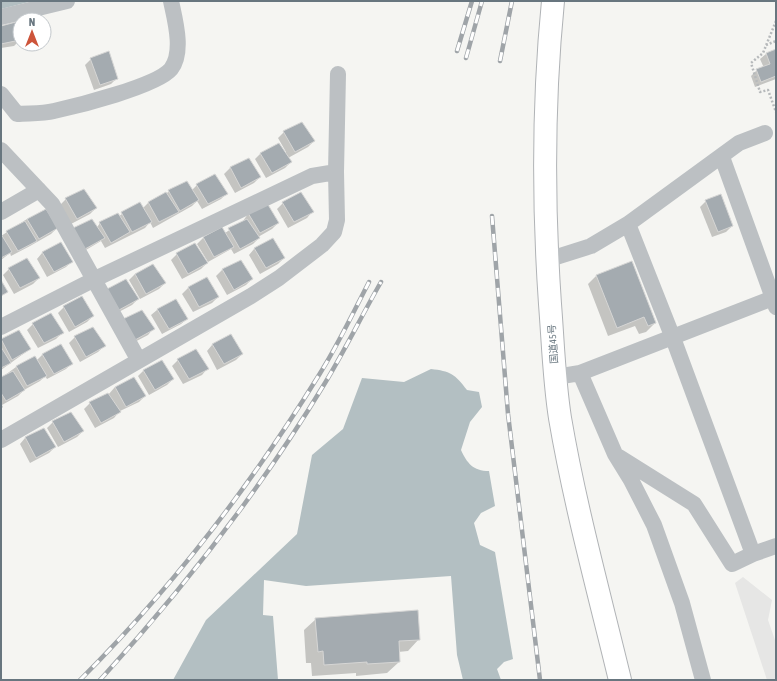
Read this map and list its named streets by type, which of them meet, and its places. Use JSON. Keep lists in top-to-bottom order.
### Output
{
  "streets": {
    "highway": ["国道45号"]
  },
  "north": "top"
}
